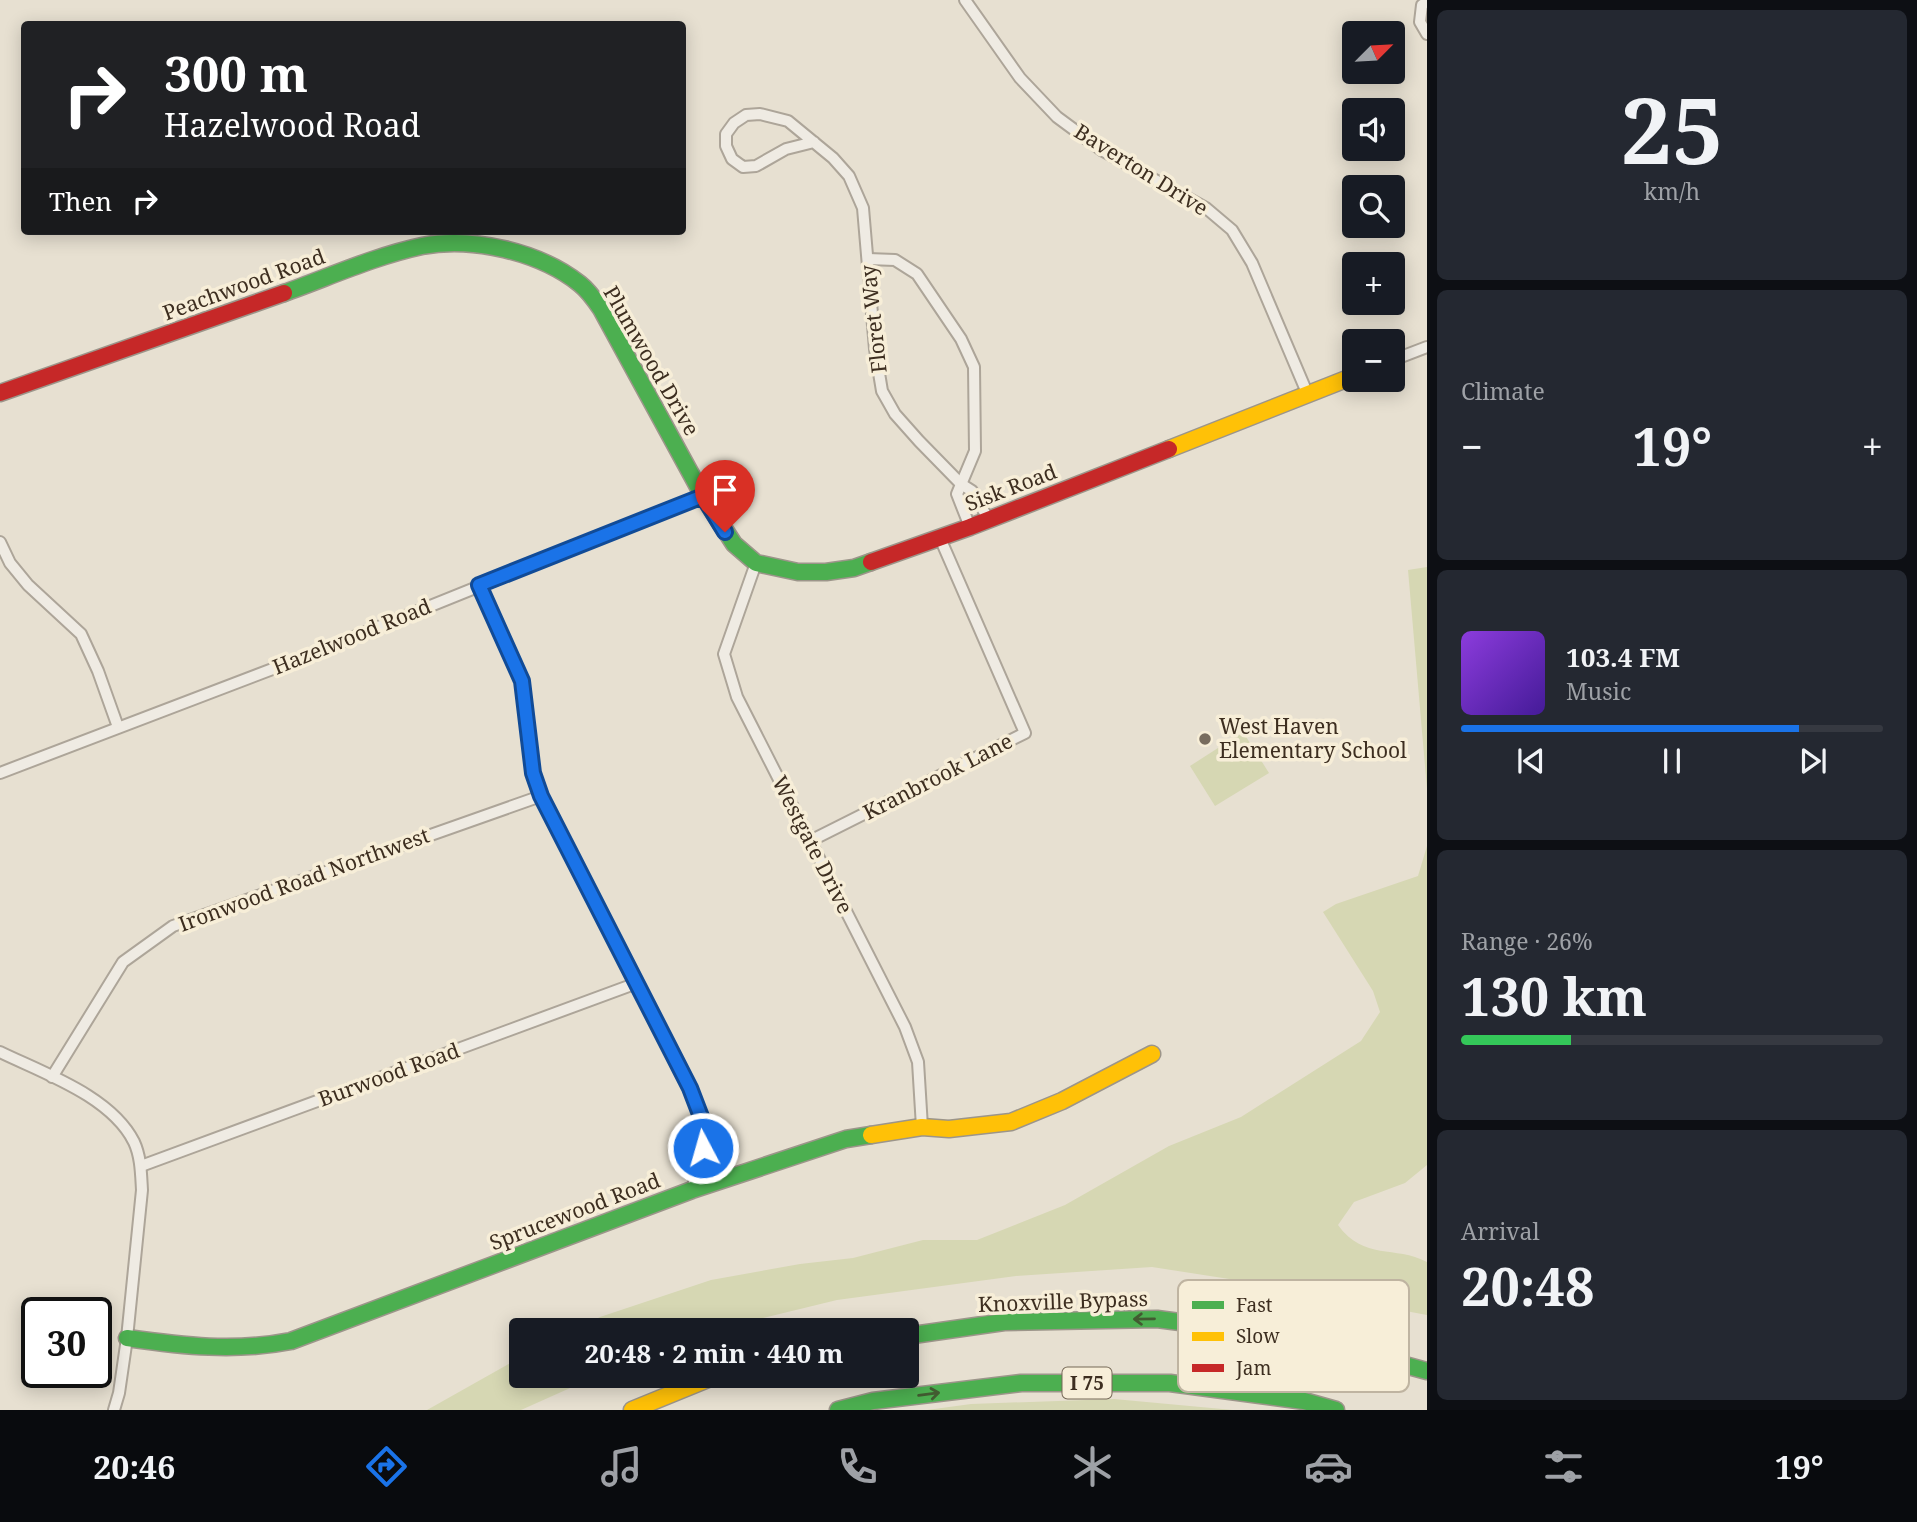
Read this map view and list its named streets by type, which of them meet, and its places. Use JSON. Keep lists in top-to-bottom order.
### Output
{
  "streets": {
    "main road": [
      "Peachwood Road",
      "Plumwood Drive",
      "Sisk Road",
      "Sprucewood Road",
      "Knoxville Bypass",
      "I 75"
    ],
    "street": [
      "Baverton Drive",
      "Floret Way",
      "Hazelwood Road",
      "Kranbrook Lane",
      "Westgate Drive",
      "Ironwood Road Northwest",
      "Burwood Road"
    ]
  },
  "crossings": [
    ["Baverton Drive", "Sisk Road"],
    ["Peachwood Road", "Plumwood Drive"],
    ["Floret Way", "Sisk Road"],
    ["Plumwood Drive", "Hazelwood Road"],
    ["Sisk Road", "Kranbrook Lane"],
    ["Sisk Road", "Westgate Drive"],
    ["Kranbrook Lane", "Westgate Drive"],
    ["Westgate Drive", "Sprucewood Road"]
  ],
  "places": ["West Haven Elementary School"],
  "legend": ["Fast", "Slow", "Jam"],
  "north": "top right",
  "page": {
    "tile": [
      ["25", "km/h"],
      "Climate",
      ["Range · 26%", "130 km"],
      ["Arrival", "20:48"]
    ],
    "map_buttons": ["+", "−"],
    "turn": ["300 m", "Hazelwood Road"],
    "then": "Then",
    "heat": ["−", "19°", "+"],
    "song": ["103.4 FM", "Music"],
    "limit": "30",
    "trip": "20:48 · 2 min · 440 m",
    "tabs": ["20:46", "19°"]
  }
}
